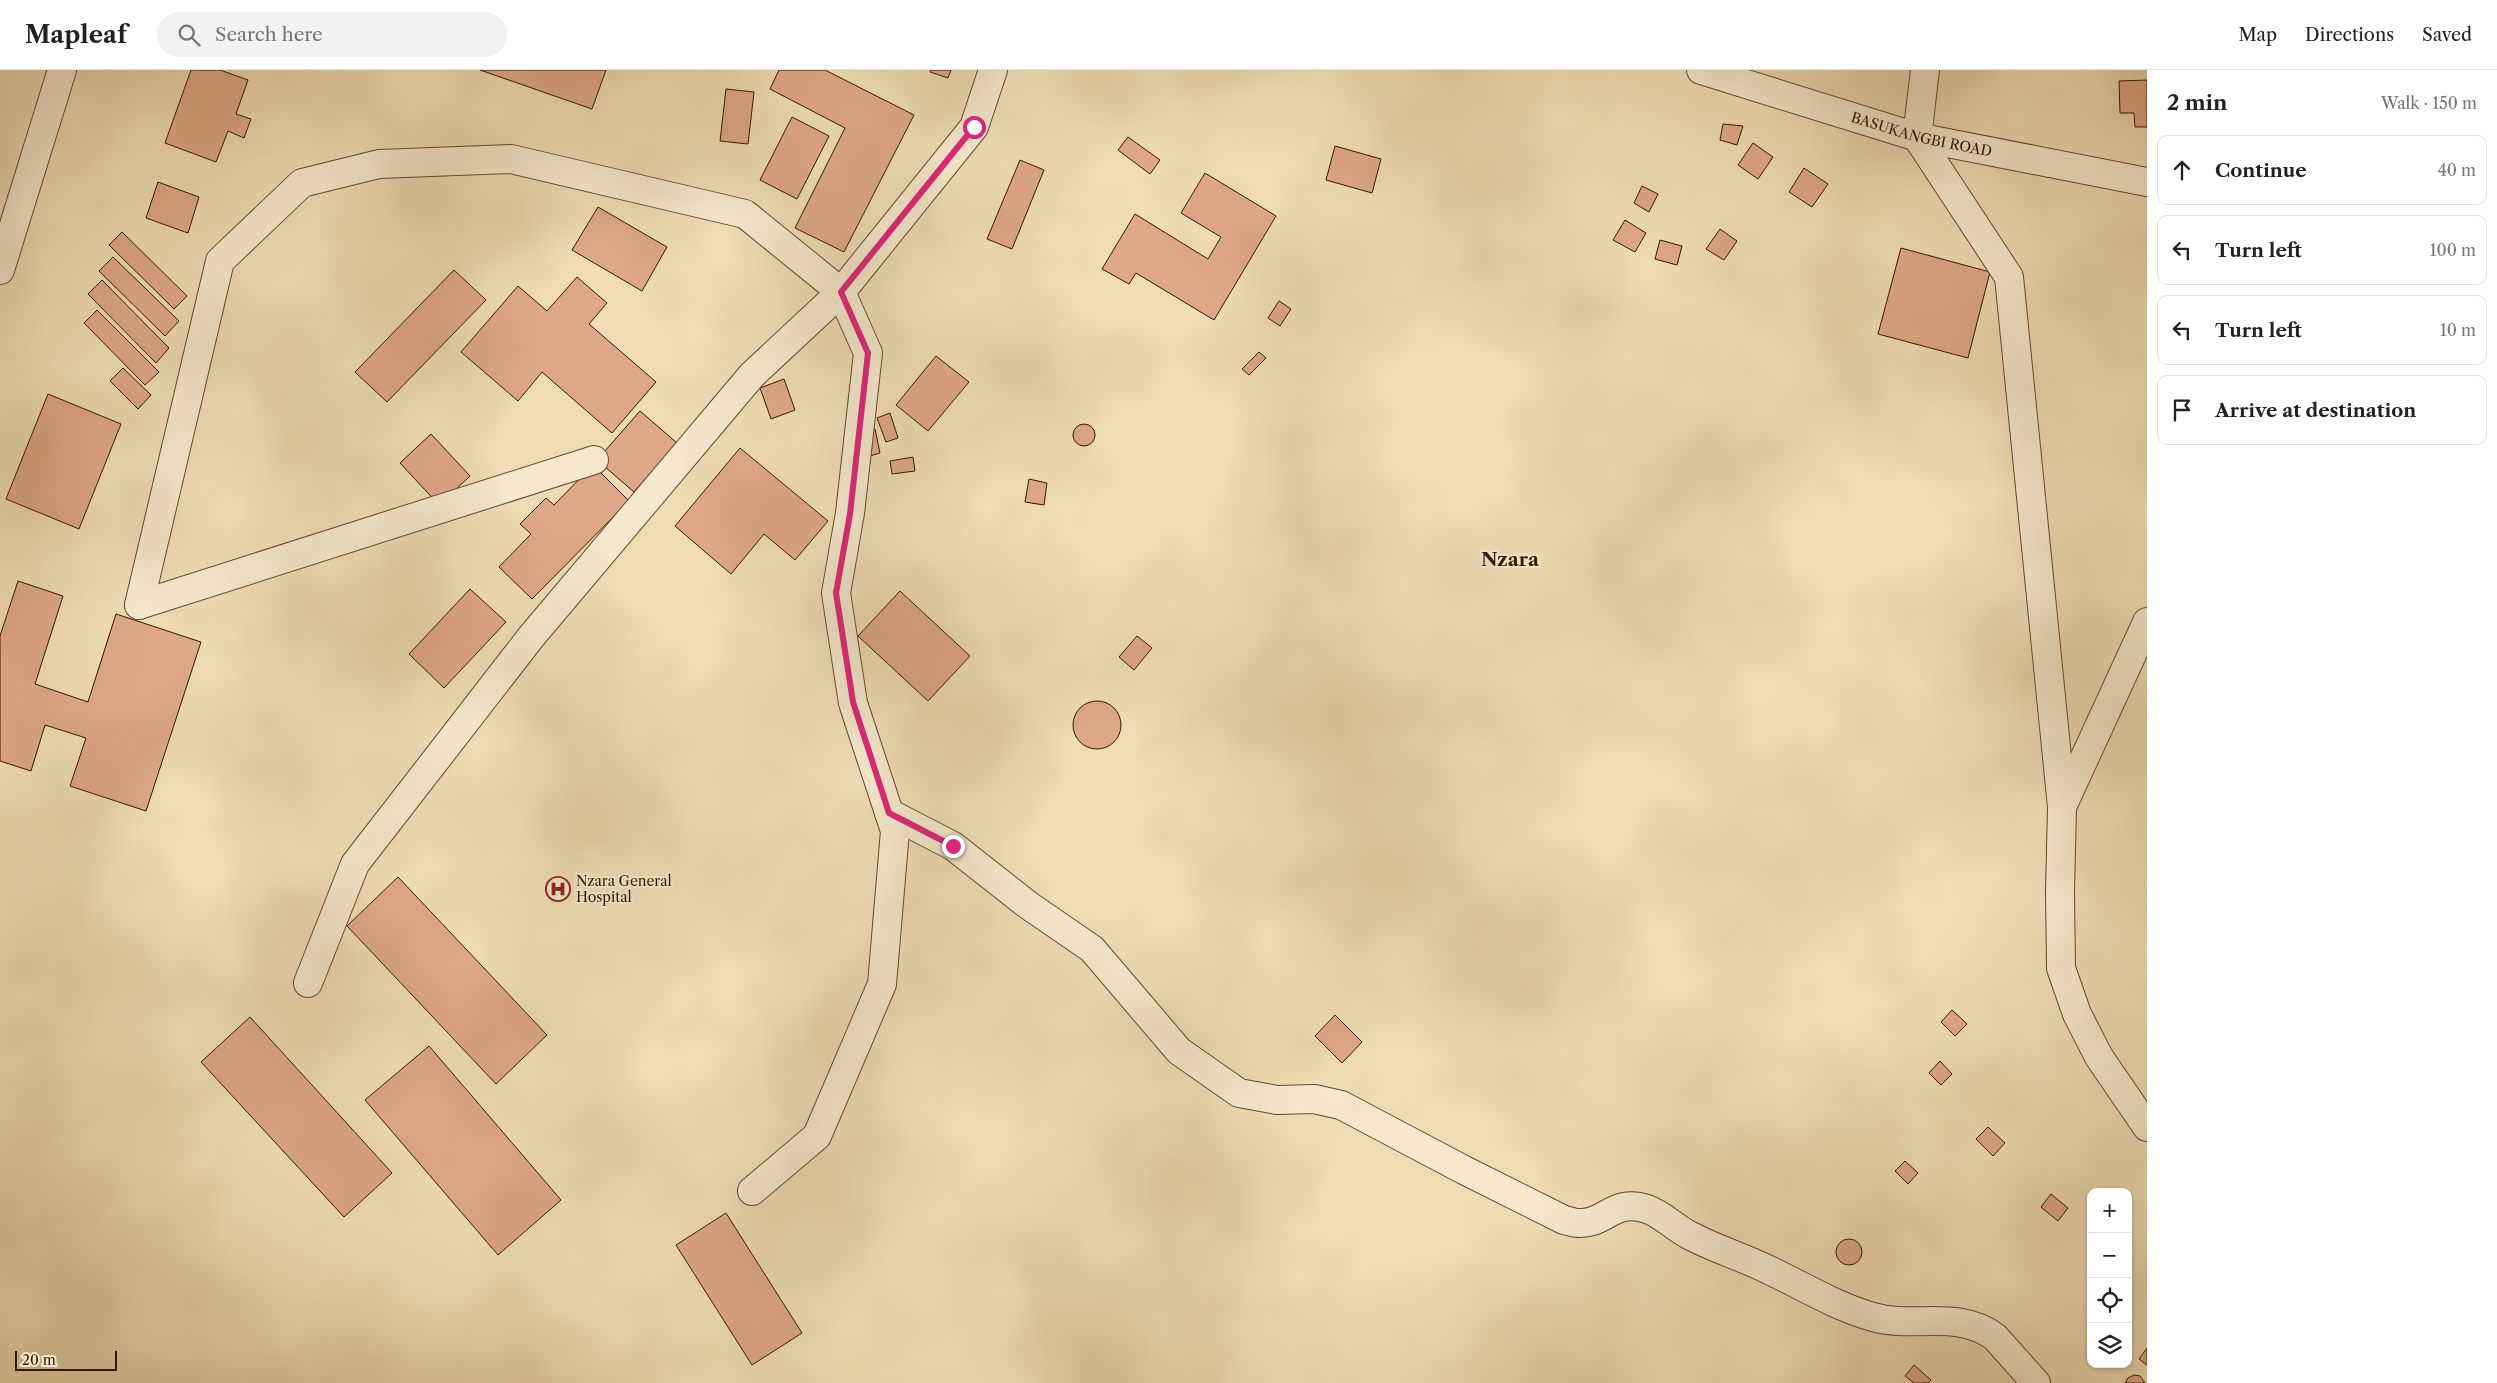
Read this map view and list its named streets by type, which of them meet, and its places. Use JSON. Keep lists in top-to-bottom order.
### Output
{
  "streets": {
    "street": ["BASUKANGBI ROAD"]
  },
  "districts": ["Nzara"],
  "places": {
    "hospital": ["Nzara General Hospital"]
  },
  "scale_bar": "20 m",
  "page": {
    "header": "Mapleaf",
    "search": "Search here",
    "nav": ["Map", "Directions", "Saved"],
    "heading": ["2 min", "Walk · 150 m"],
    "list": [
      ["Continue", "40 m"],
      ["Turn left", "100 m"],
      ["Turn left", "10 m"],
      "Arrive at destination"
    ],
    "map_buttons": ["+", "−"],
    "scale": "20 m"
  }
}
